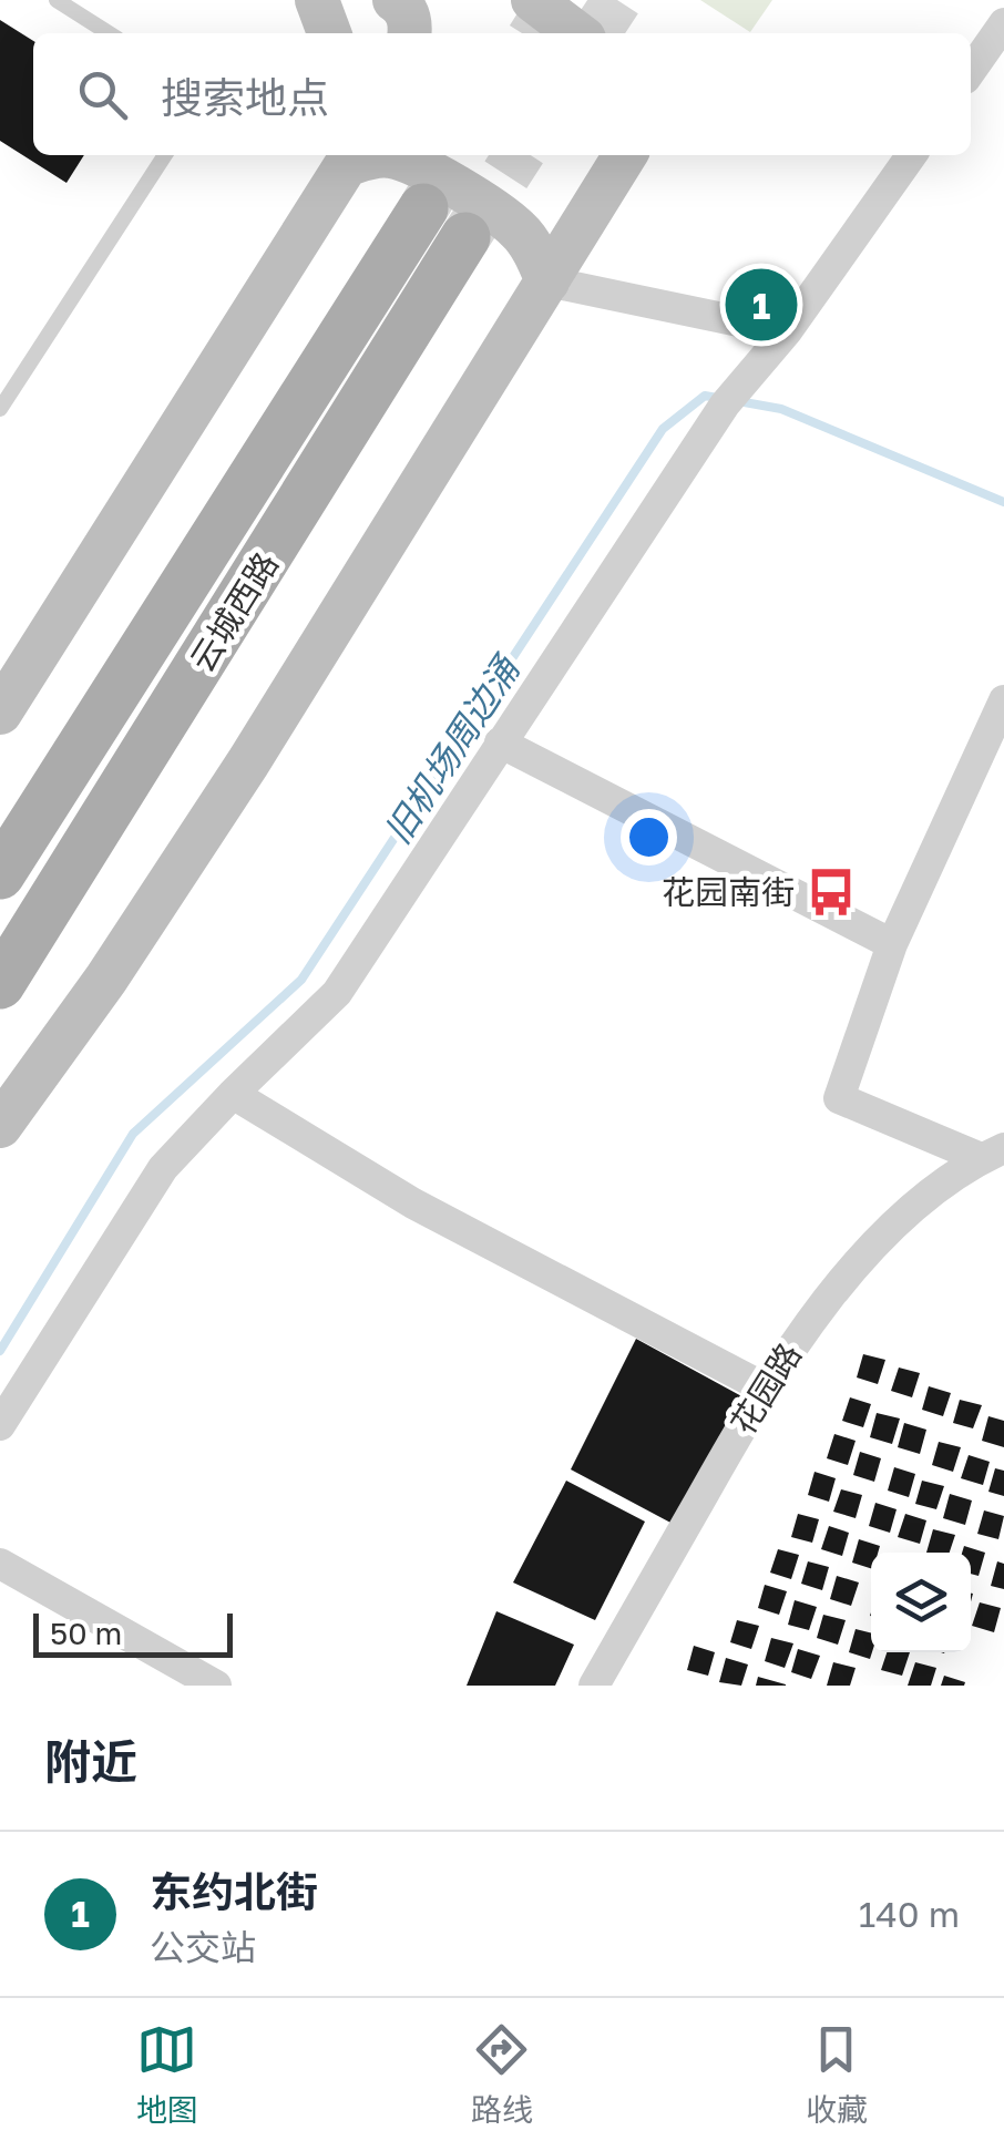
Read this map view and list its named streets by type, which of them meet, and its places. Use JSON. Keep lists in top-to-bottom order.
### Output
{
  "streets": {
    "main road": ["云城西路"],
    "street": ["花园路"]
  },
  "water": ["旧机场周边涌"],
  "places": {
    "bus stop": ["花园南街"]
  },
  "scale_bar": "50 m",
  "page": {
    "search": "搜索地点",
    "pins": "1",
    "scale": "50 m",
    "heading": "附近",
    "list": [
      {
        "mark": "1",
        "name": "东约北街",
        "note": "公交站",
        "value": "140 m"
      }
    ],
    "nav": ["地图", "路线", "收藏"]
  }
}
